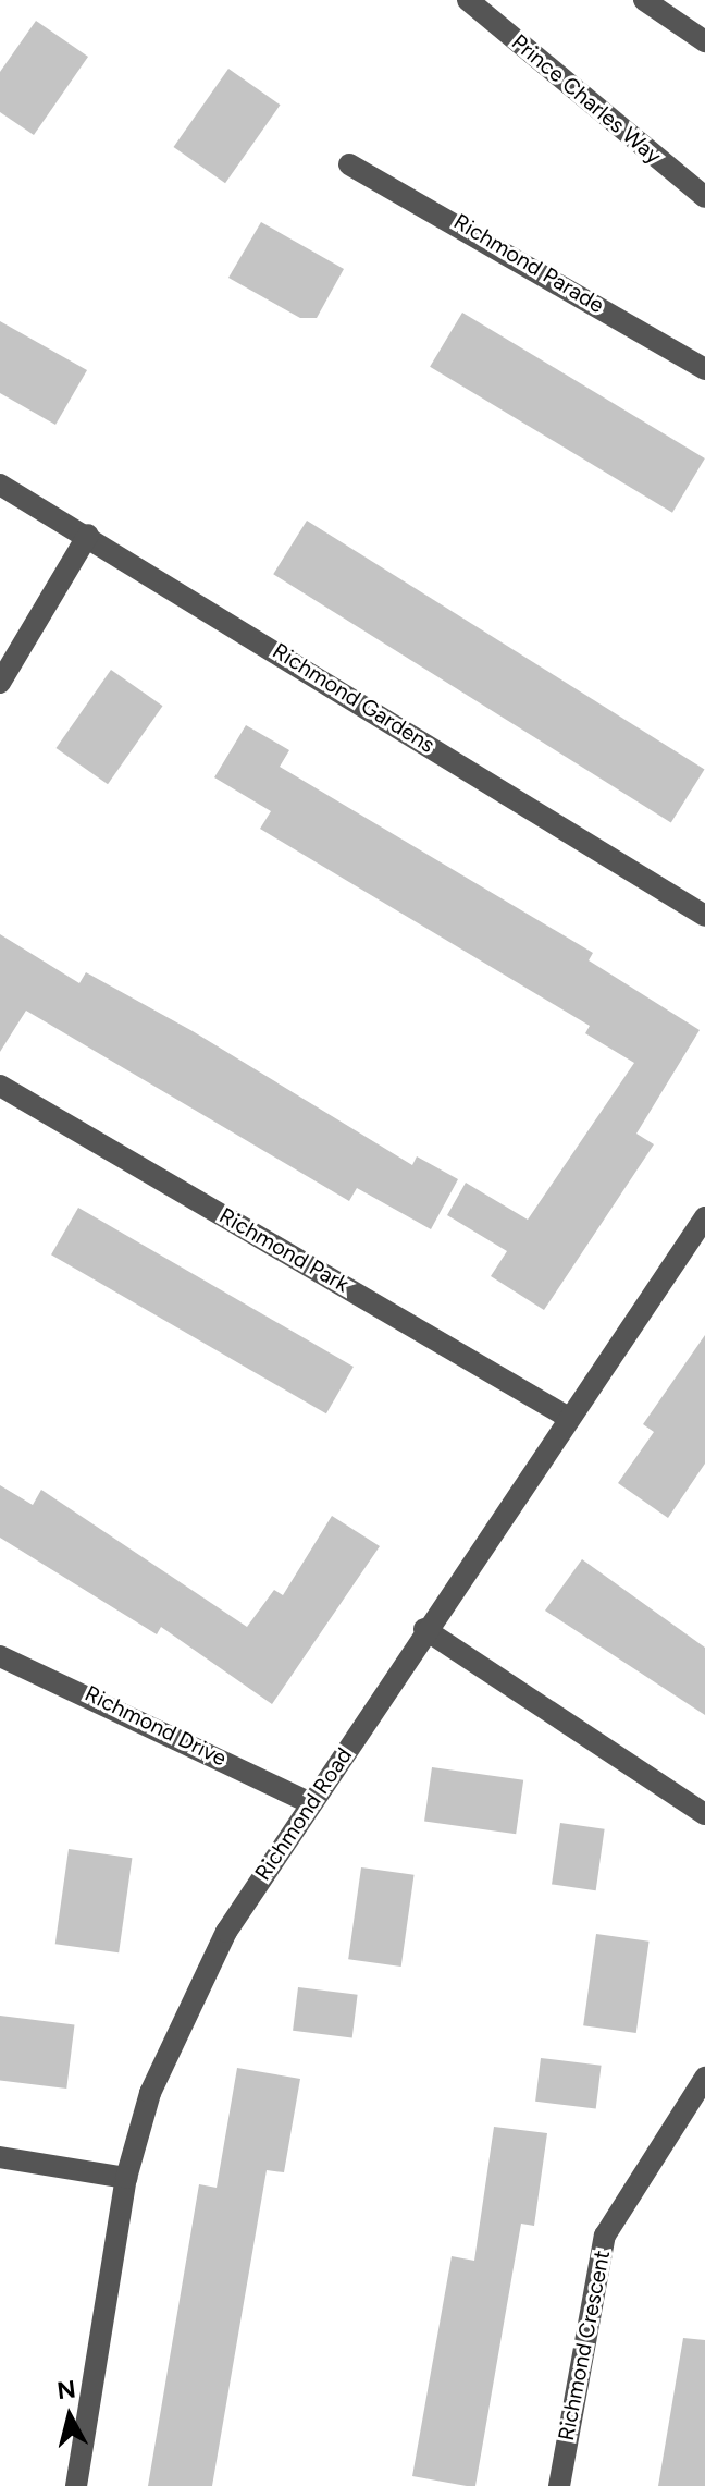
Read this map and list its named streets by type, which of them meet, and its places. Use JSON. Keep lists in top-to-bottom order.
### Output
{
  "streets": {
    "street": [
      "Prince Charles Way",
      "Richmond Parade",
      "Richmond Gardens",
      "Richmond Park",
      "Richmond Drive",
      "Richmond Road",
      "Richmond Crescent"
    ]
  },
  "crossings": [
    ["Richmond Park", "Richmond Road"],
    ["Richmond Drive", "Richmond Road"]
  ],
  "north": "top"
}
